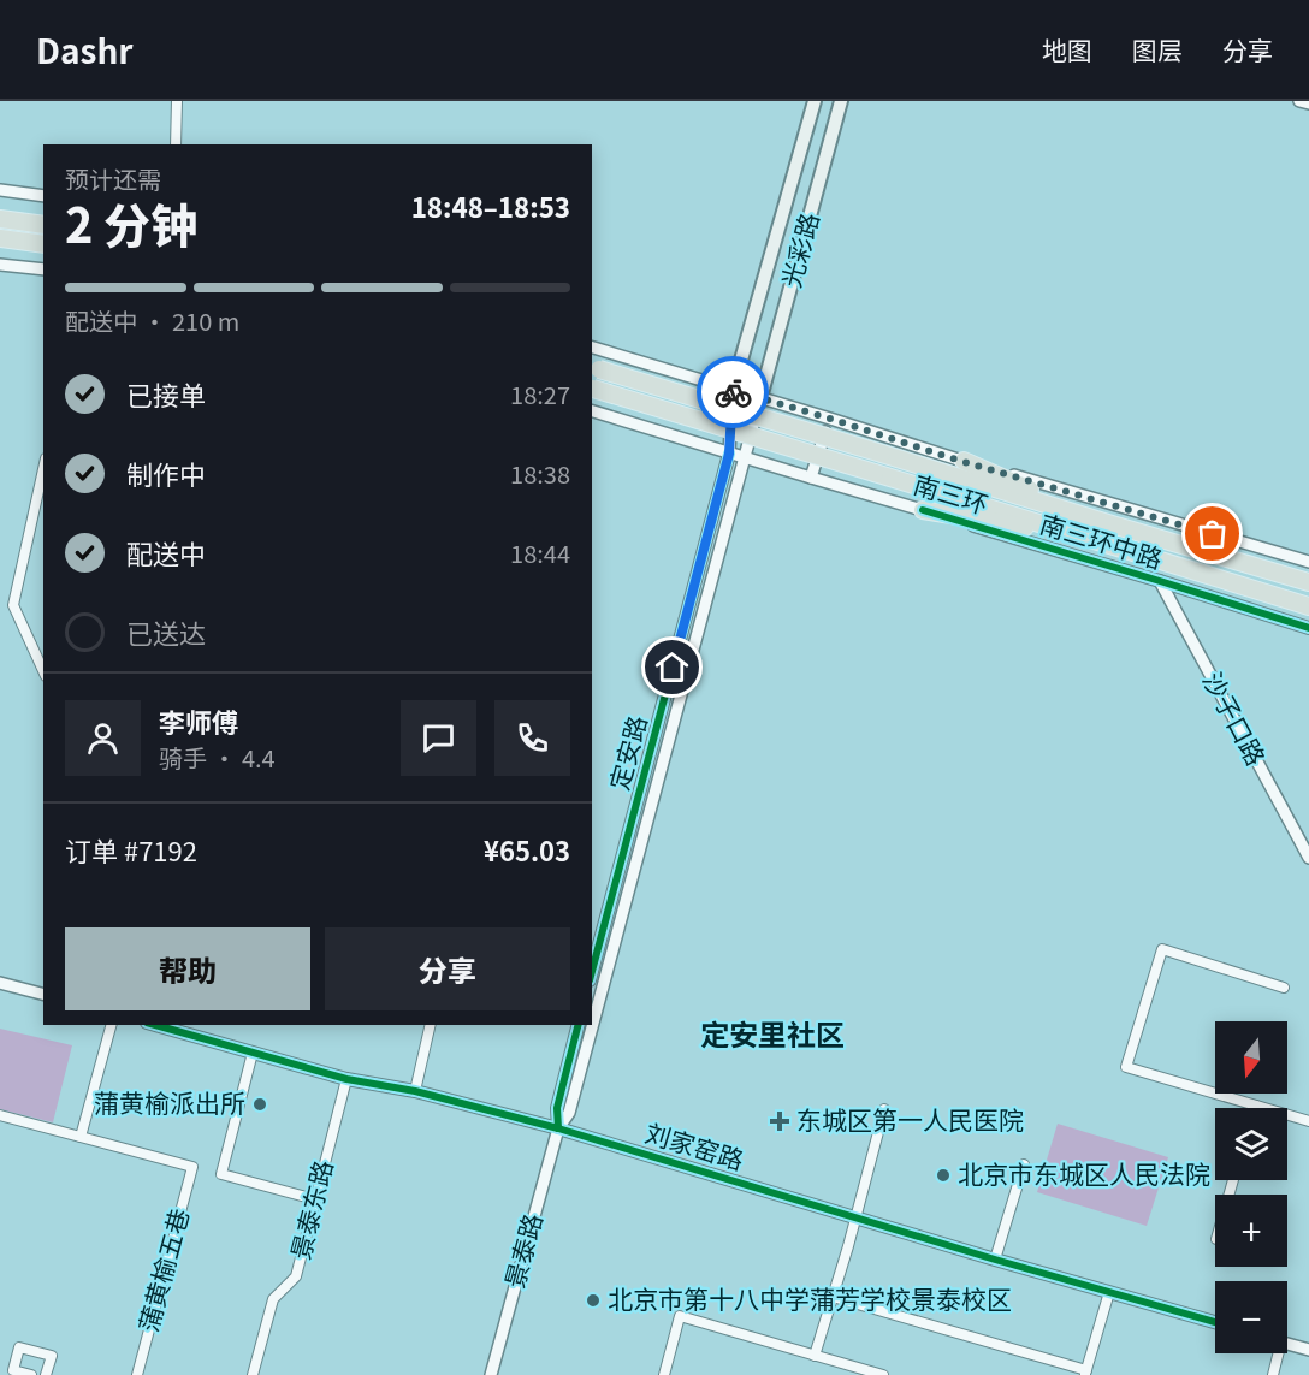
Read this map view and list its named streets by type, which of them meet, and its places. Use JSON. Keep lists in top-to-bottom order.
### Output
{
  "streets": {
    "highway": ["南三环"],
    "main road": ["光彩路"],
    "street": [
      "南三环中路",
      "沙子口路",
      "定安路",
      "刘家窑路",
      "景泰东路",
      "景泰路",
      "蒲黄榆五巷"
    ]
  },
  "crossings": [
    ["光彩路", "南三环中路"],
    ["光彩路", "定安路"],
    ["南三环中路", "沙子口路"],
    ["南三环中路", "定安路"],
    ["定安路", "刘家窑路"],
    ["定安路", "景泰路"],
    ["刘家窑路", "景泰东路"],
    ["刘家窑路", "景泰路"]
  ],
  "districts": ["定安里社区"],
  "places": {
    "other": ["蒲黄榆派出所", "北京市东城区人民法院", "北京市第十八中学蒲芳学校景泰校区"],
    "health": ["东城区第一人民医院"]
  },
  "north": "bottom",
  "page": {
    "header": "Dashr",
    "nav": ["地图", "图层", "分享"],
    "heading": ["2 分钟", "预计还需", "18:48–18:53"],
    "panel": [
      "李师傅",
      "骑手 · 4.4",
      "订单 #7192",
      "¥65.03"
    ],
    "bar": "配送中 · 210 m",
    "list": [
      ["已接单", "18:27"],
      ["制作中", "18:38"],
      ["配送中", "18:44"],
      "已送达"
    ],
    "buttons": ["帮助", "分享"],
    "map_buttons": ["+", "−"]
  }
}
